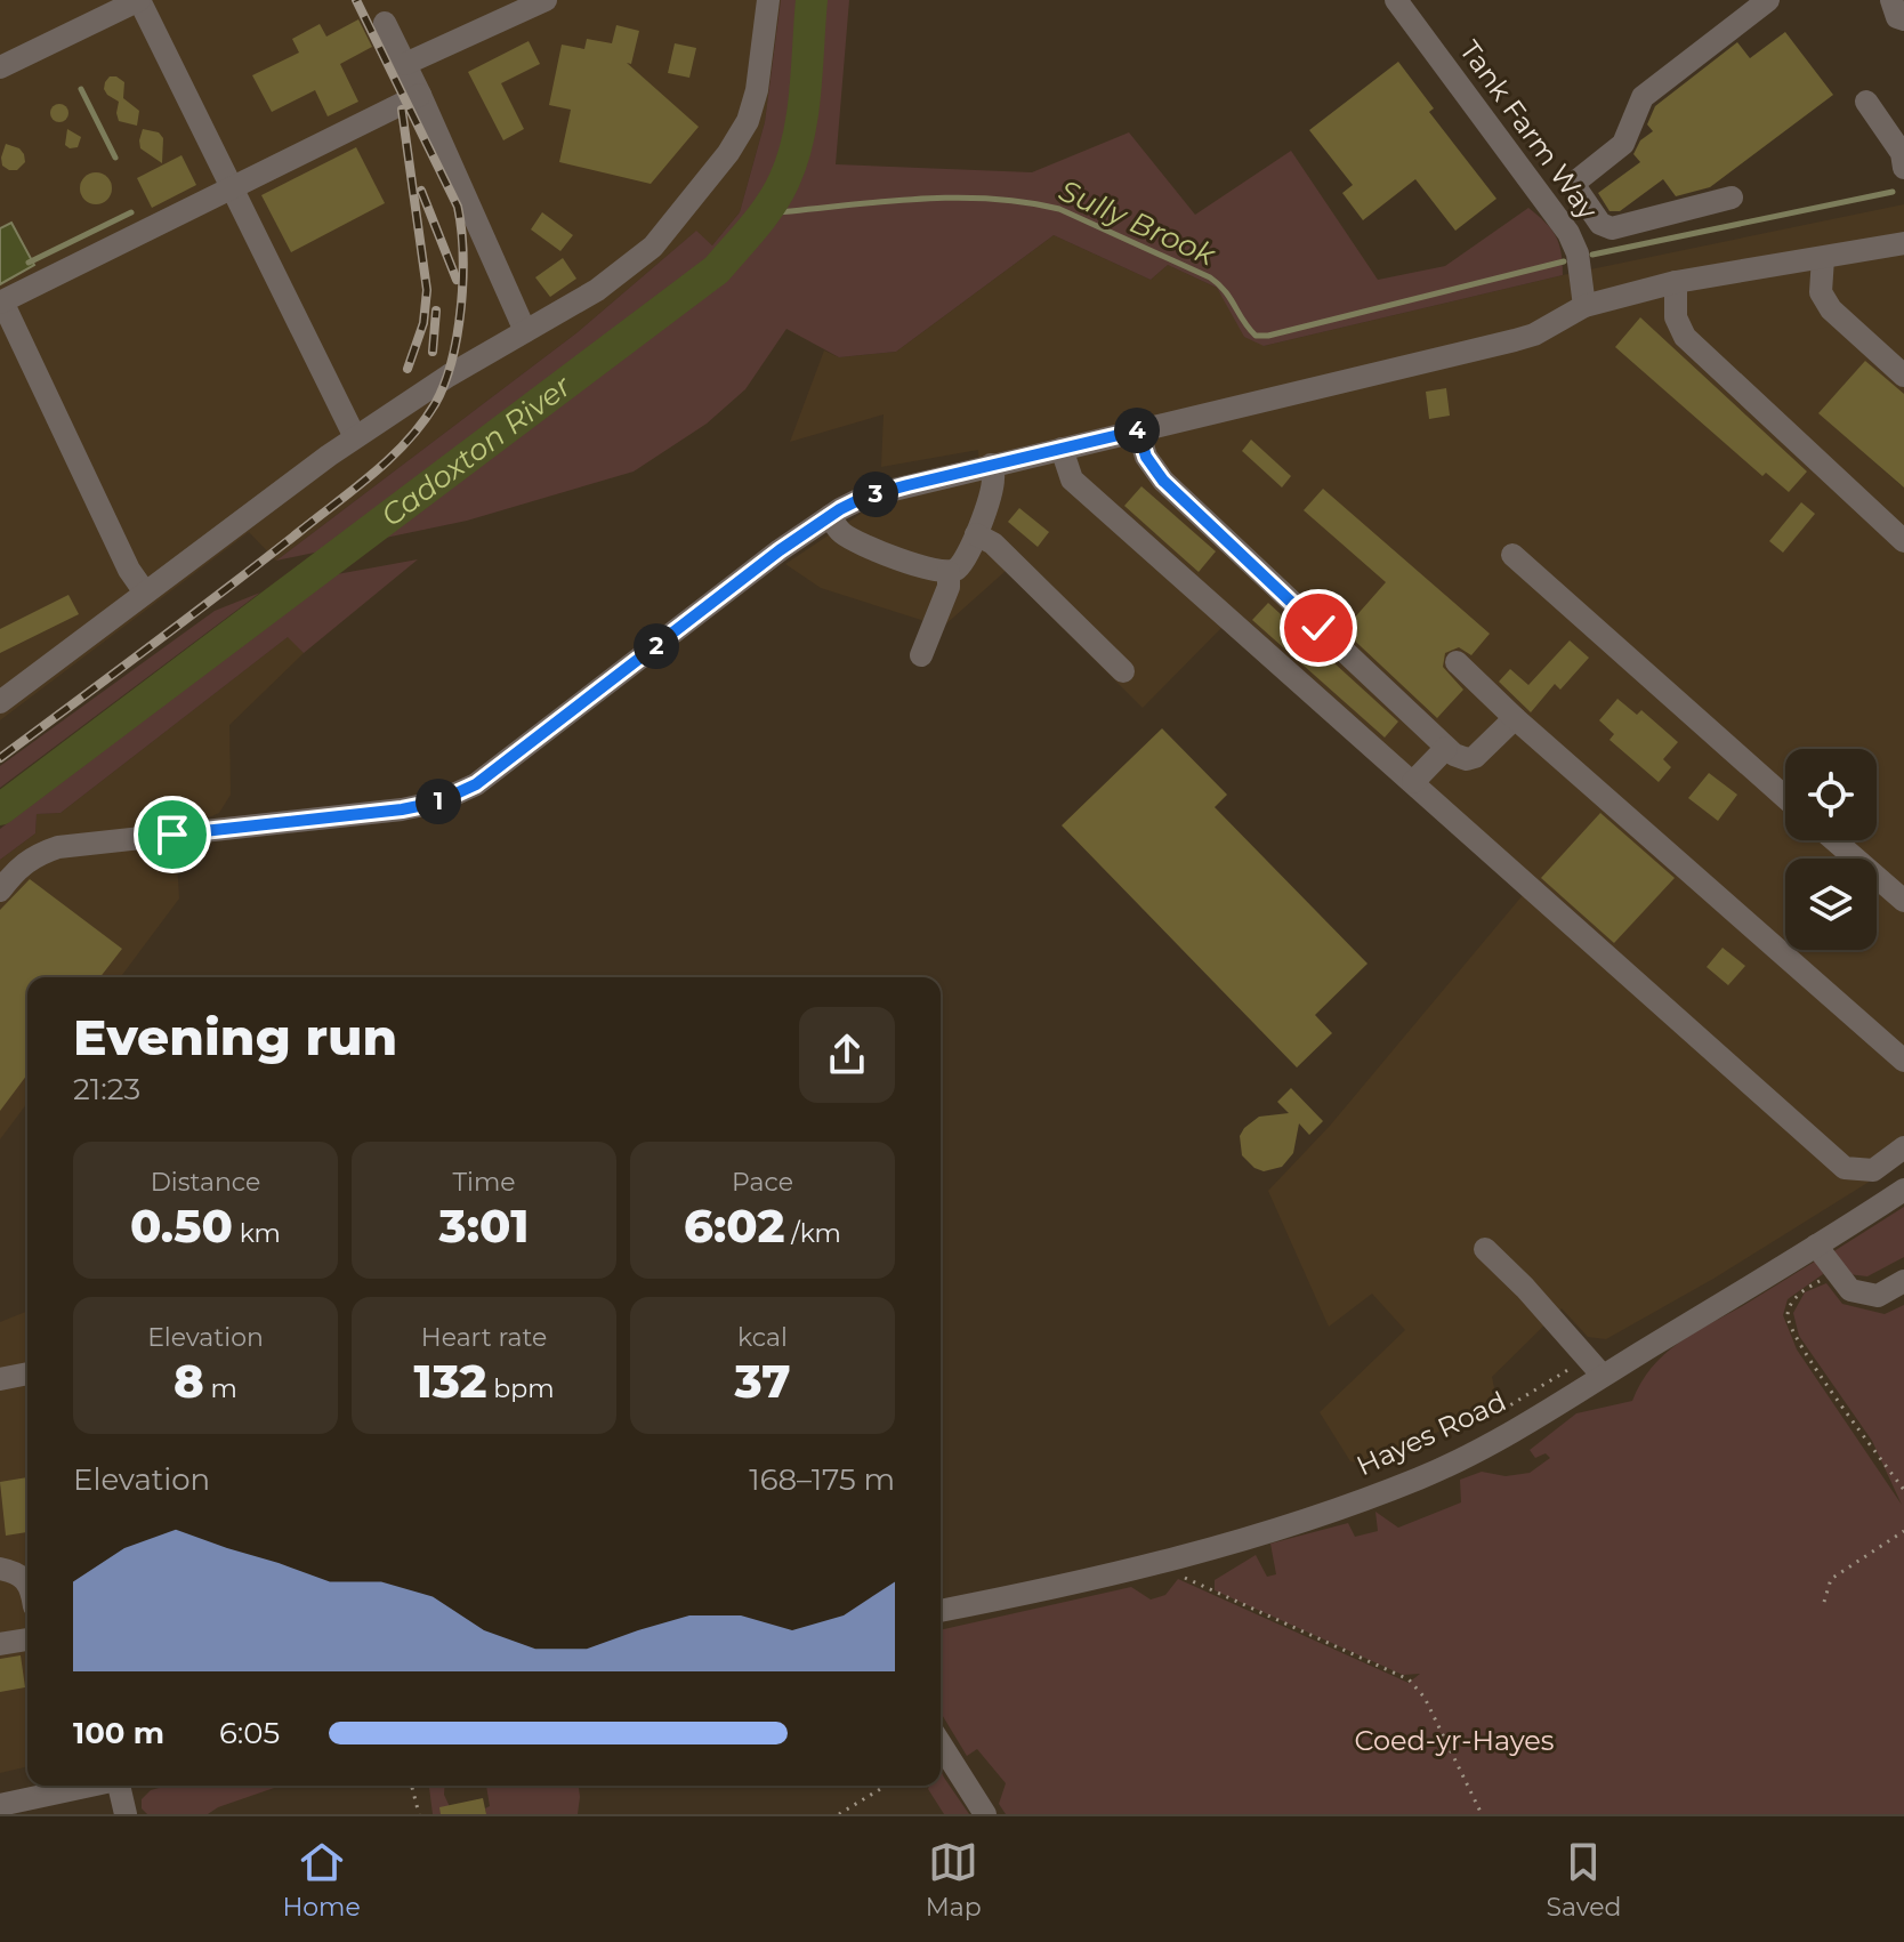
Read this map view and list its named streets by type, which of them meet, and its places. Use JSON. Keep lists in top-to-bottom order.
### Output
{
  "streets": {
    "street": ["Tank Farm Way", "Hayes Road"]
  },
  "water": ["Sully Brook", "Cadoxton River"],
  "parks": ["Coed-yr-Hayes"],
  "page": {
    "pins": [
      "4",
      "3",
      "2",
      "1"
    ],
    "heading": ["Evening run", "21:23"],
    "stats": [
      ["Distance", "0.50 km"],
      ["Time", "3:01"],
      ["Pace", "6:02 /km"],
      ["Elevation", "8 m"],
      ["Heart rate", "132 bpm"],
      ["kcal", "37"]
    ],
    "chart": ["Elevation", "168–175 m"],
    "list": [
      {
        "name": "100 m",
        "note": "6:05"
      }
    ],
    "tabs": ["Home", "Map", "Saved"]
  }
}
